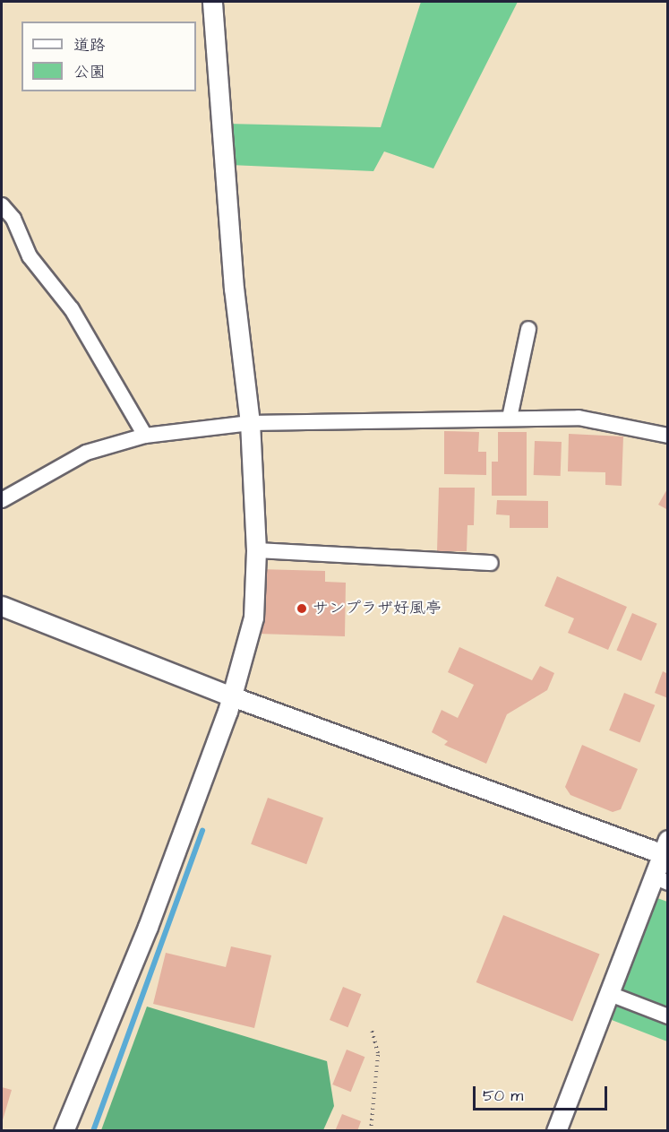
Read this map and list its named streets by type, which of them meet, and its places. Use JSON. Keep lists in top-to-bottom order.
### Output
{
  "places": ["サンプラザ好風亭"],
  "legend": ["道路", "公園"],
  "scale_bar": "50 m"
}
